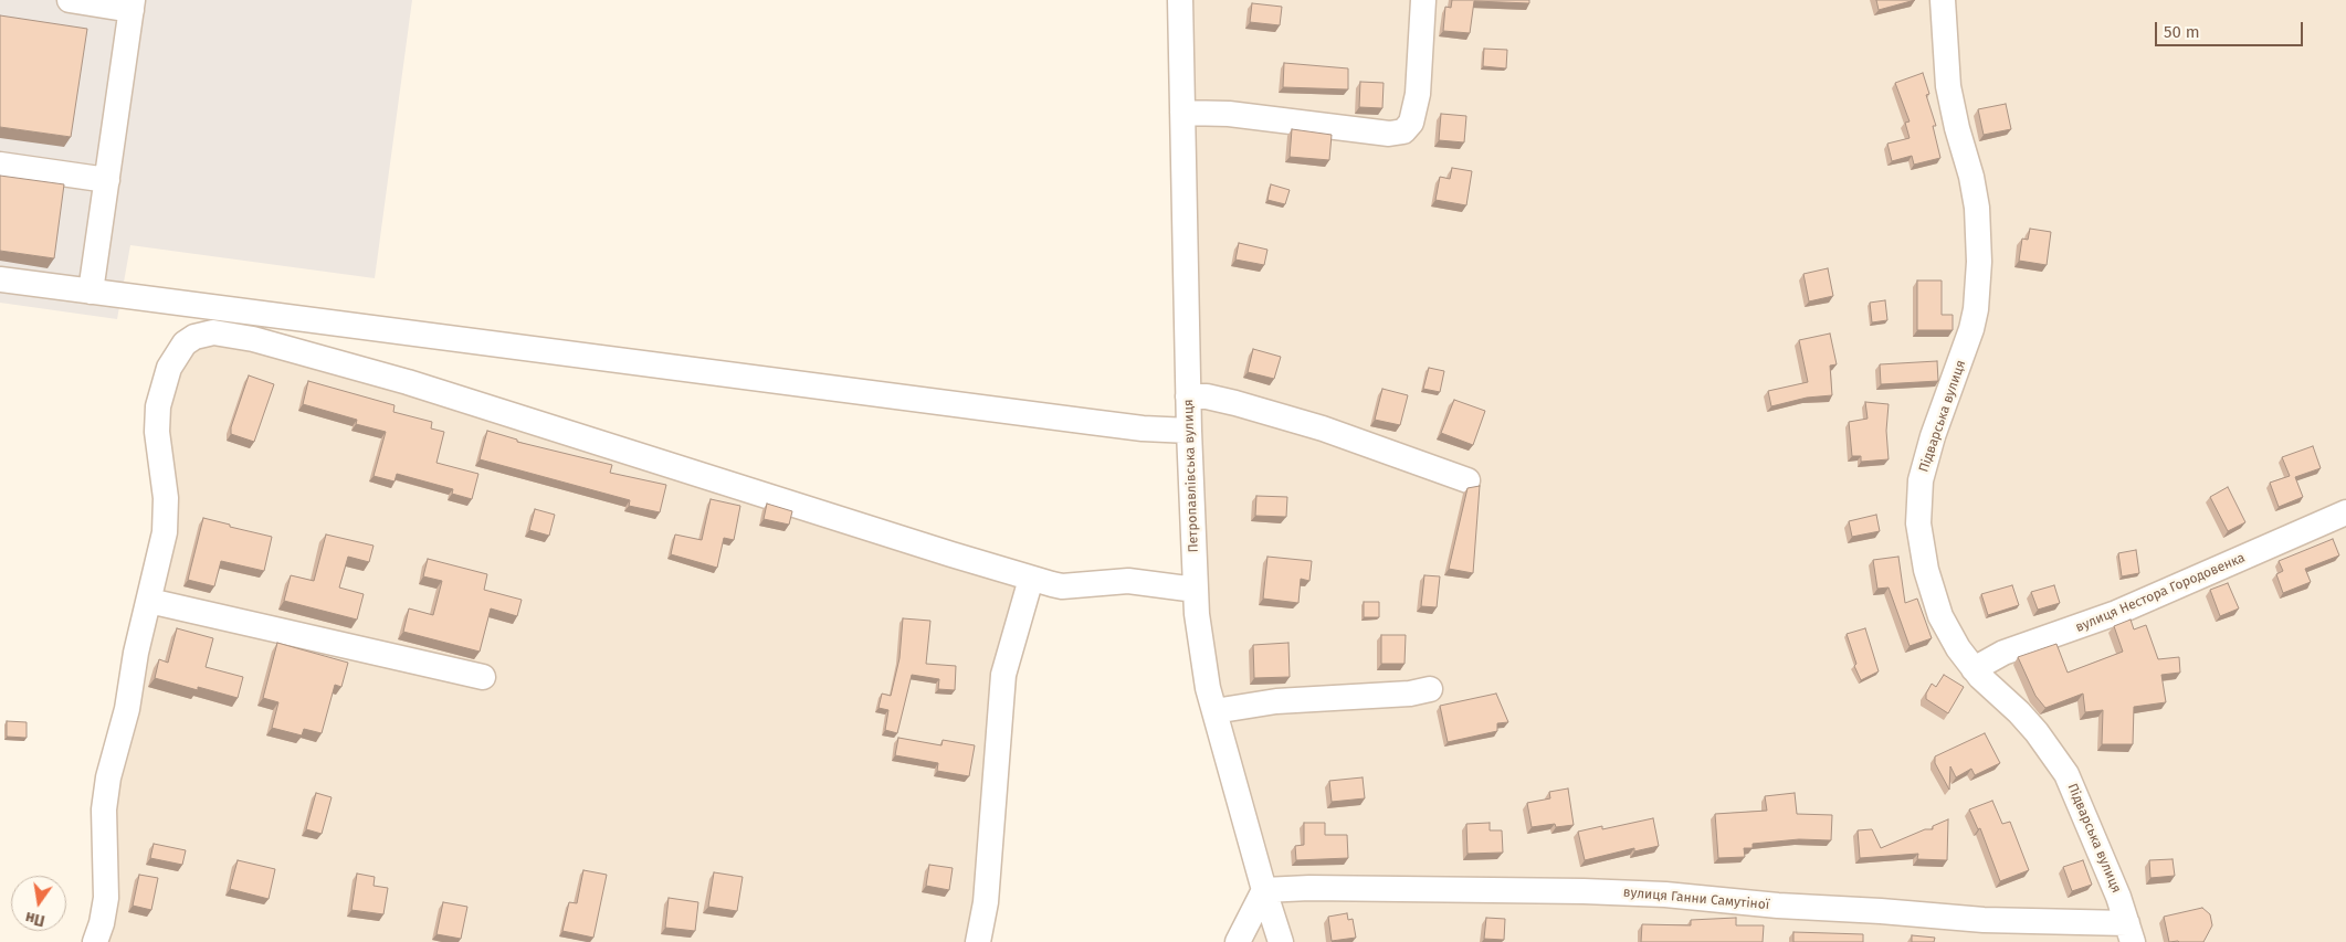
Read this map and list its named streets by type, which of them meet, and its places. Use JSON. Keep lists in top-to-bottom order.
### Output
{
  "streets": {
    "street": [
      "Підварська вулиця",
      "Петропавлівська вулиця",
      "вулиця Нестора Городовенка",
      "вулиця Ганни Самутіної"
    ]
  },
  "crossings": [
    ["Підварська вулиця", "вулиця Нестора Городовенка"],
    ["Підварська вулиця", "вулиця Ганни Самутіної"],
    ["Петропавлівська вулиця", "вулиця Ганни Самутіної"]
  ],
  "scale_bar": "50 m",
  "north": "bottom"
}
